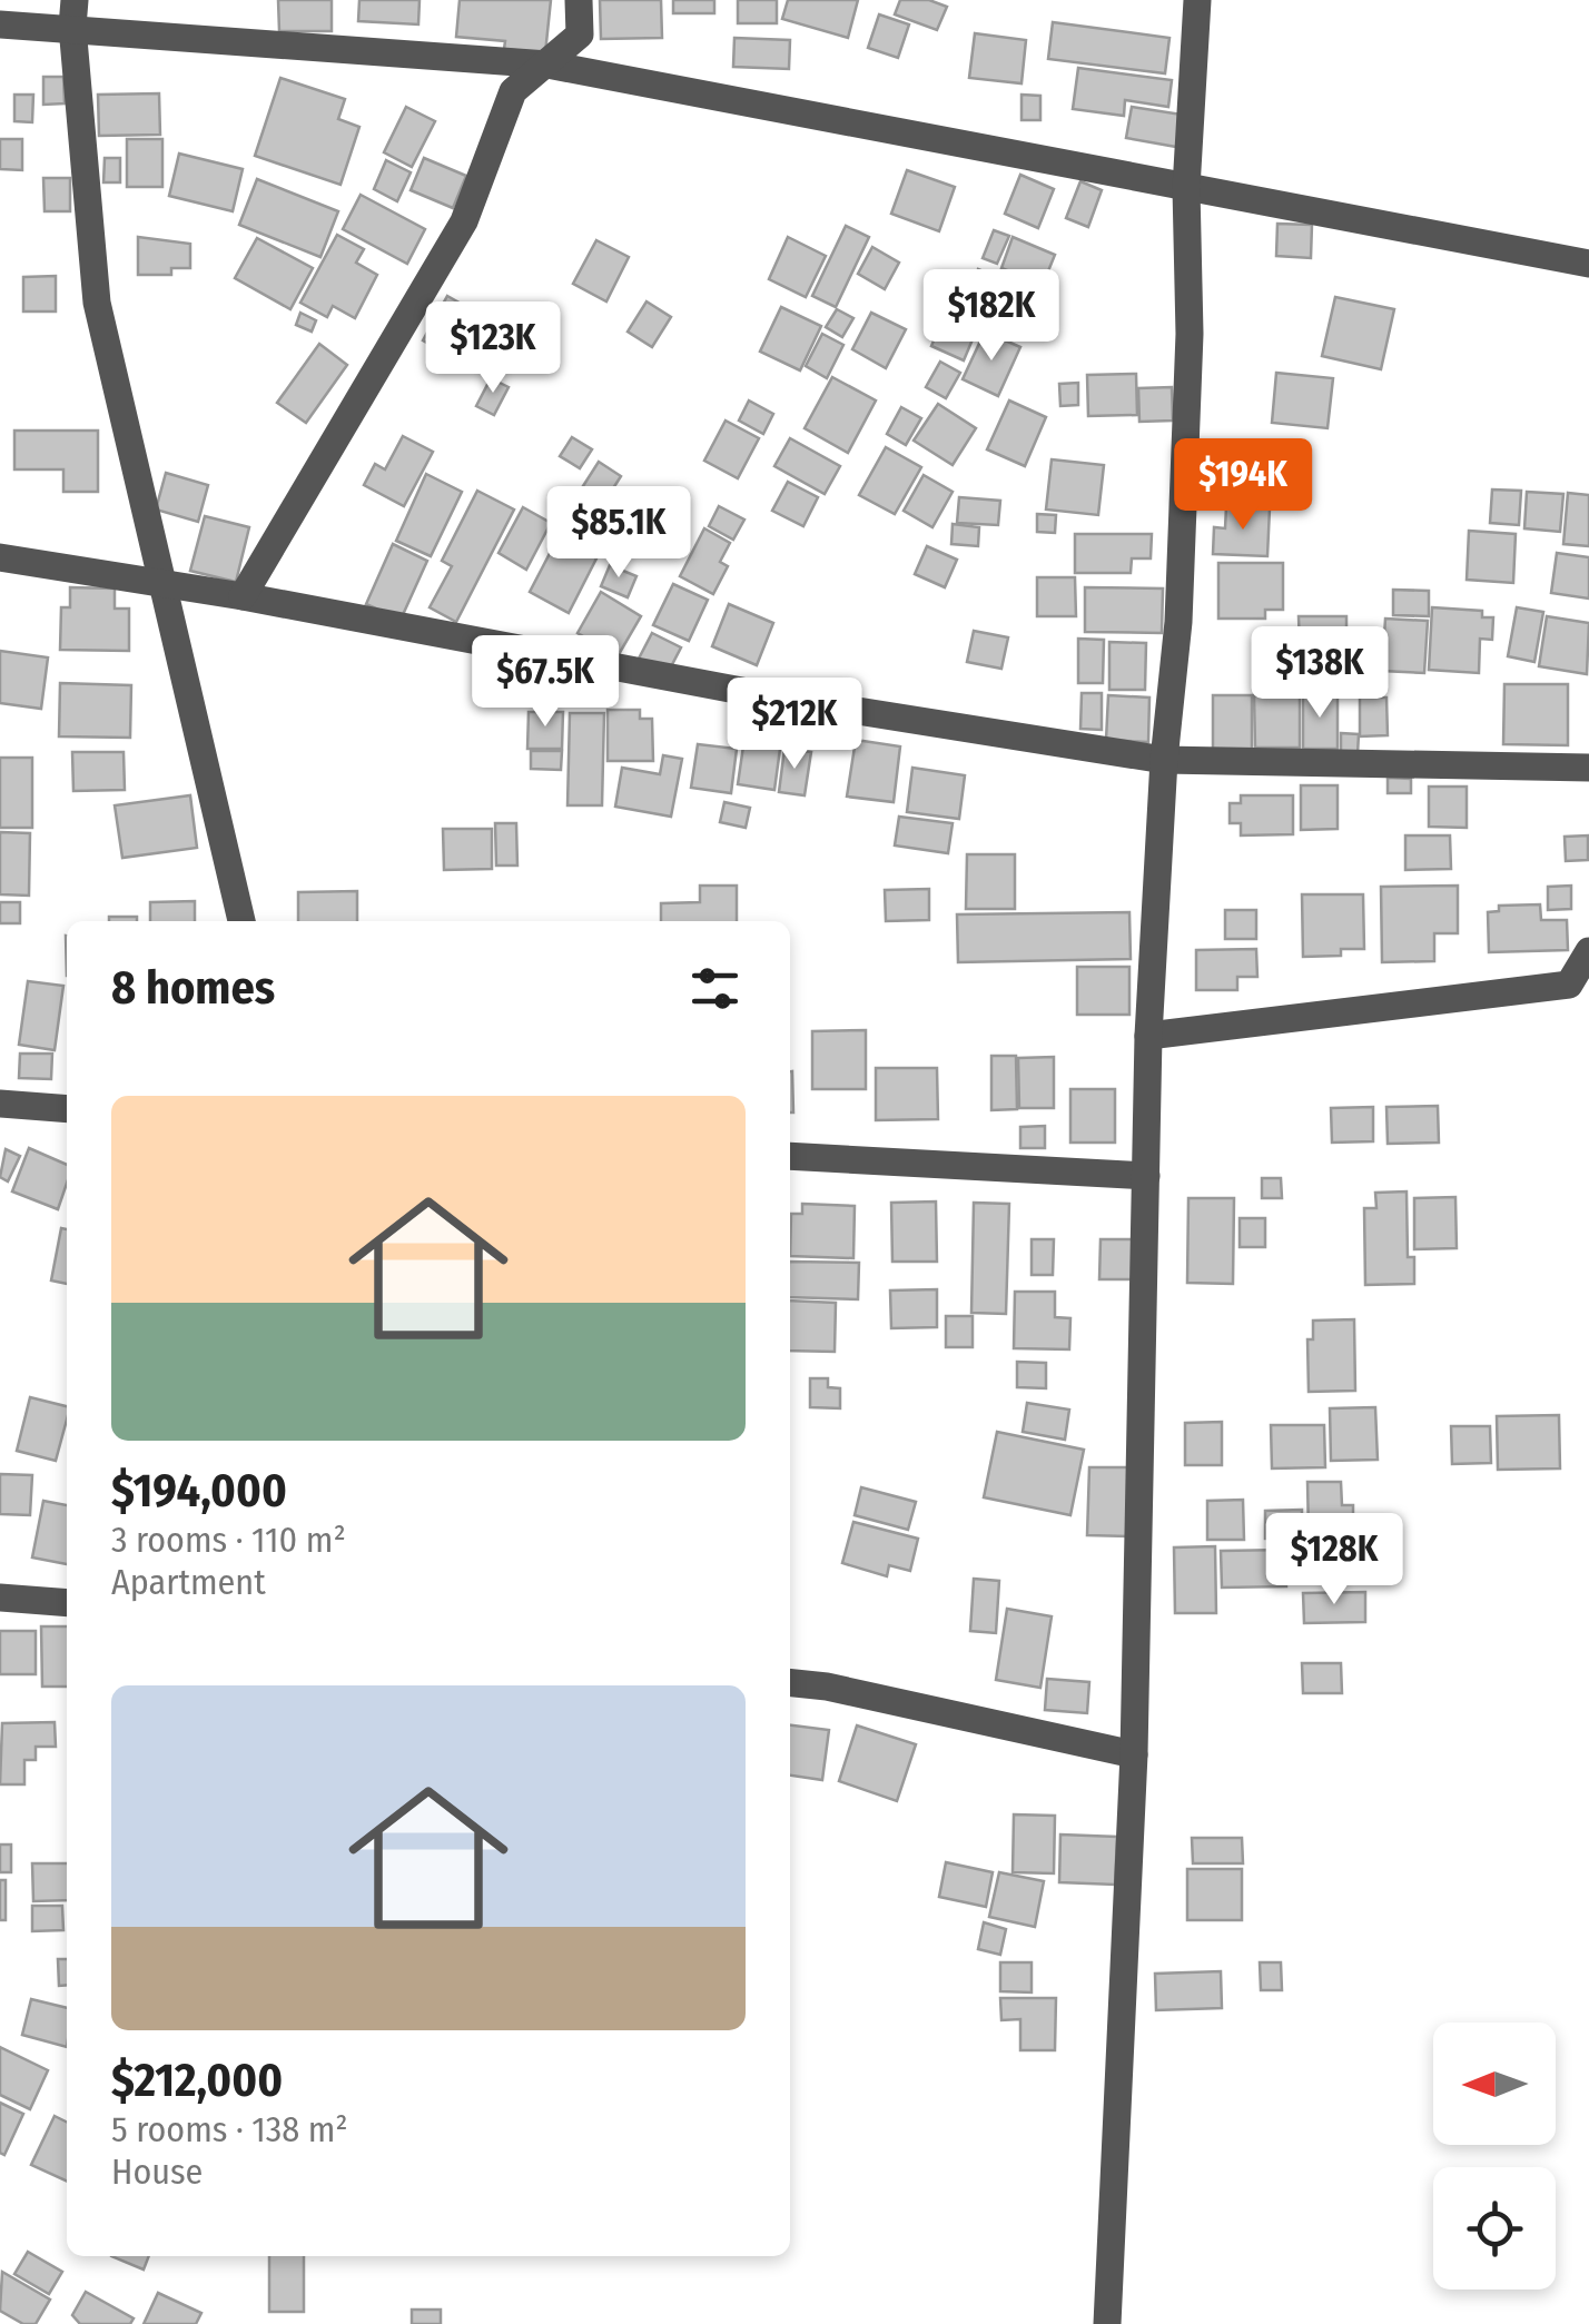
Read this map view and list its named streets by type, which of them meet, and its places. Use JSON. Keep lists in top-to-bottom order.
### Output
{
  "north": "left",
  "page": {
    "price": [
      "$182K",
      "$123K",
      "$194K",
      "$85.1K",
      "$138K",
      "$67.5K",
      "$212K",
      "$128K"
    ],
    "heading": "8 homes",
    "list": [
      {
        "name": "$194,000",
        "note": "3 rooms · 110 m² · Apartment"
      },
      {
        "name": "$212,000",
        "note": "5 rooms · 138 m² · House"
      }
    ]
  }
}
